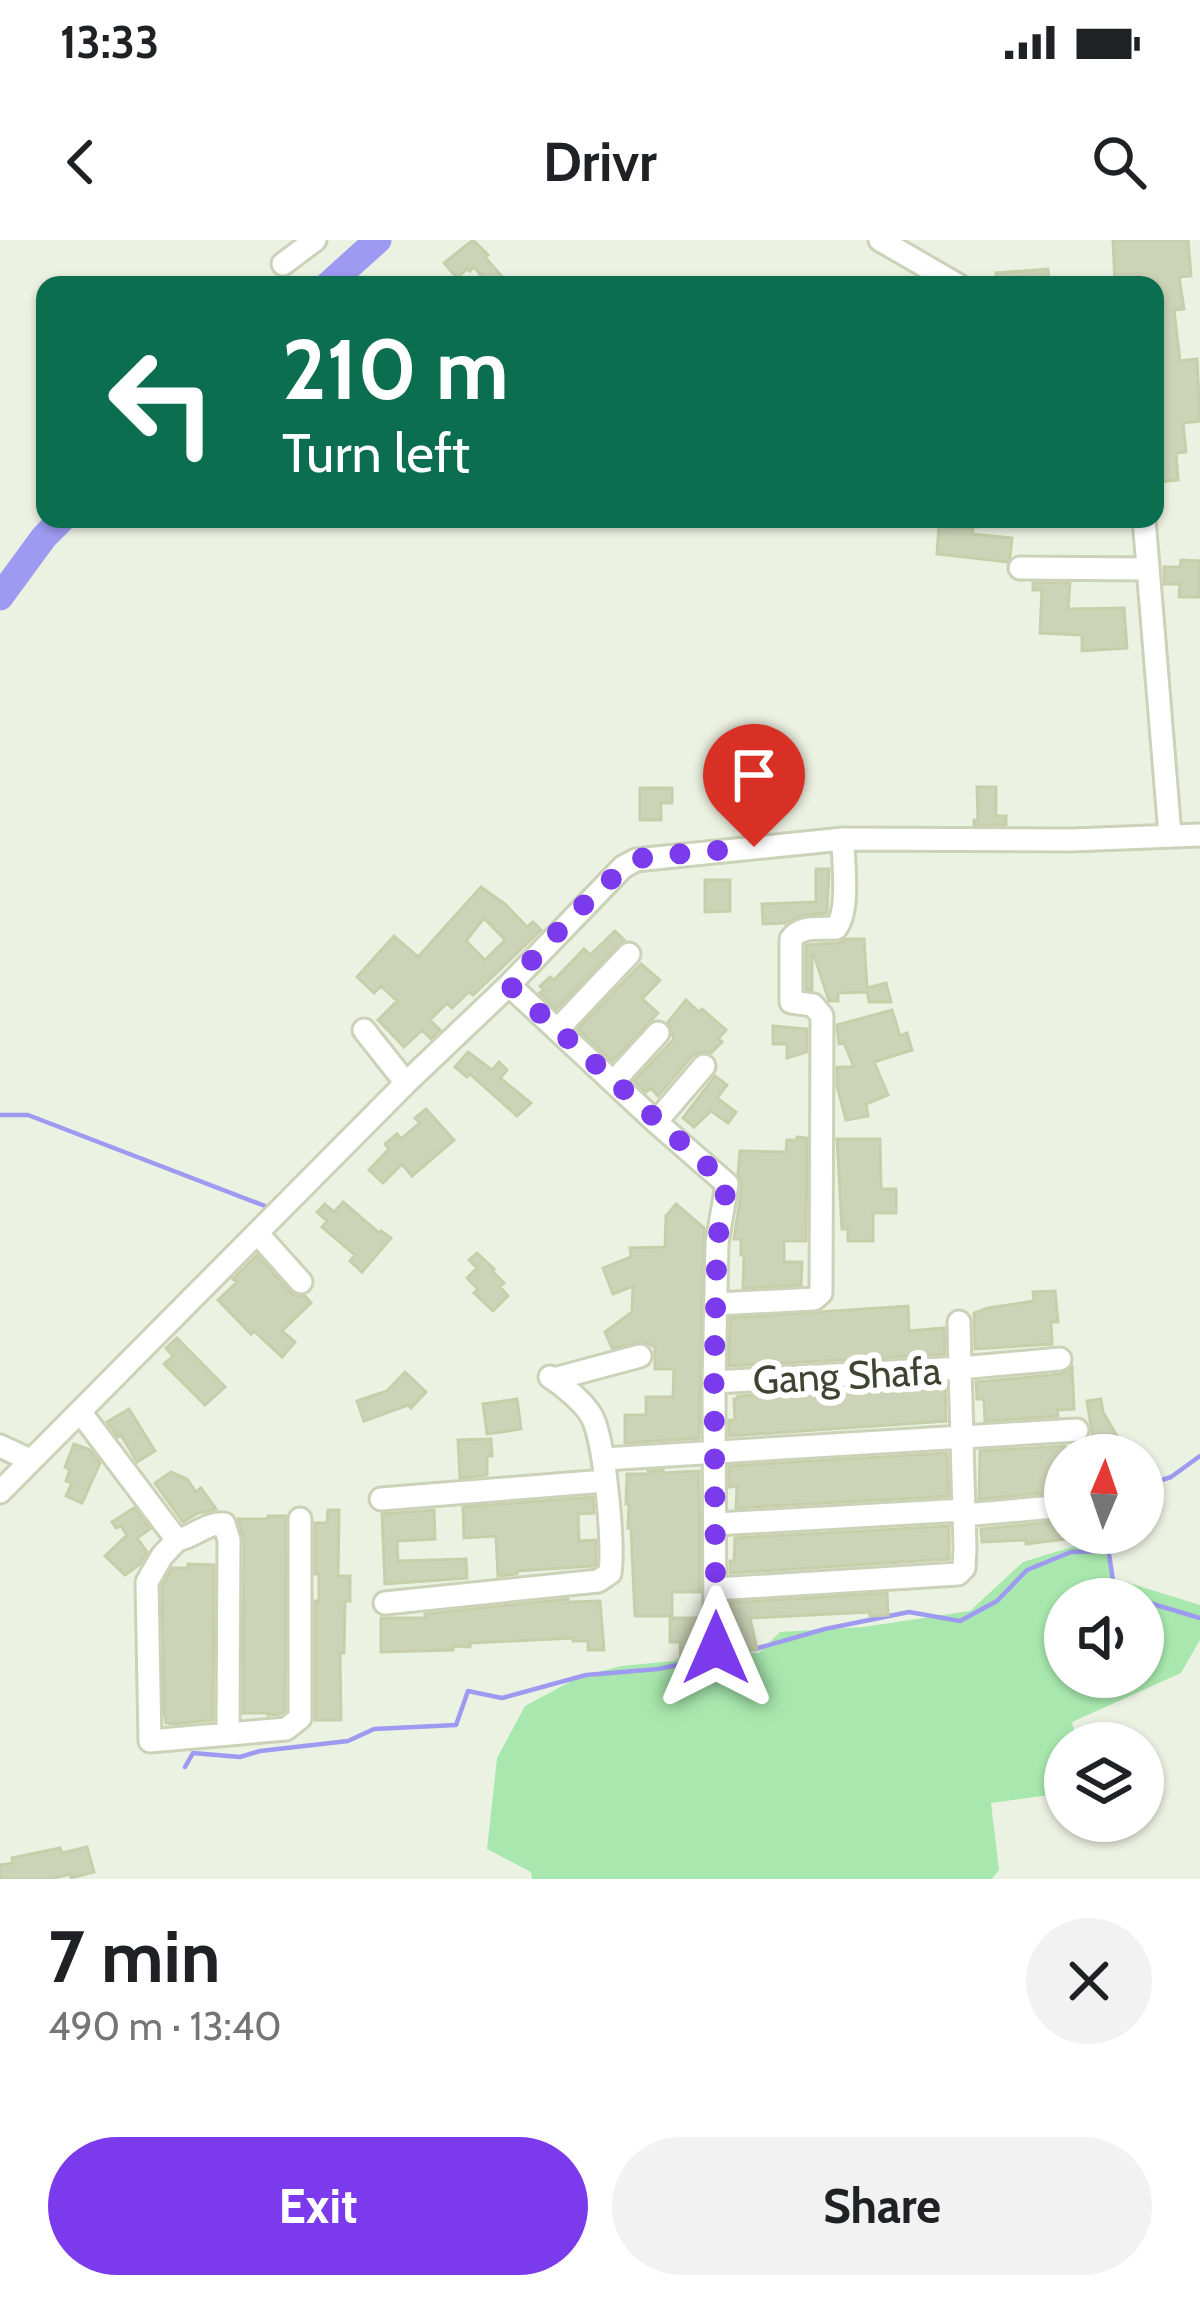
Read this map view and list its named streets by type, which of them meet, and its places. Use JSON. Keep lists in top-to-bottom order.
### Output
{
  "streets": {
    "street": ["Gang Shafa"]
  },
  "north": "top",
  "page": {
    "status": "13:33",
    "header": "Drivr",
    "turn": ["210 m", "Turn left"],
    "heading": ["7 min", "490 m · 13:40"],
    "buttons": ["Exit", "Share"]
  }
}
